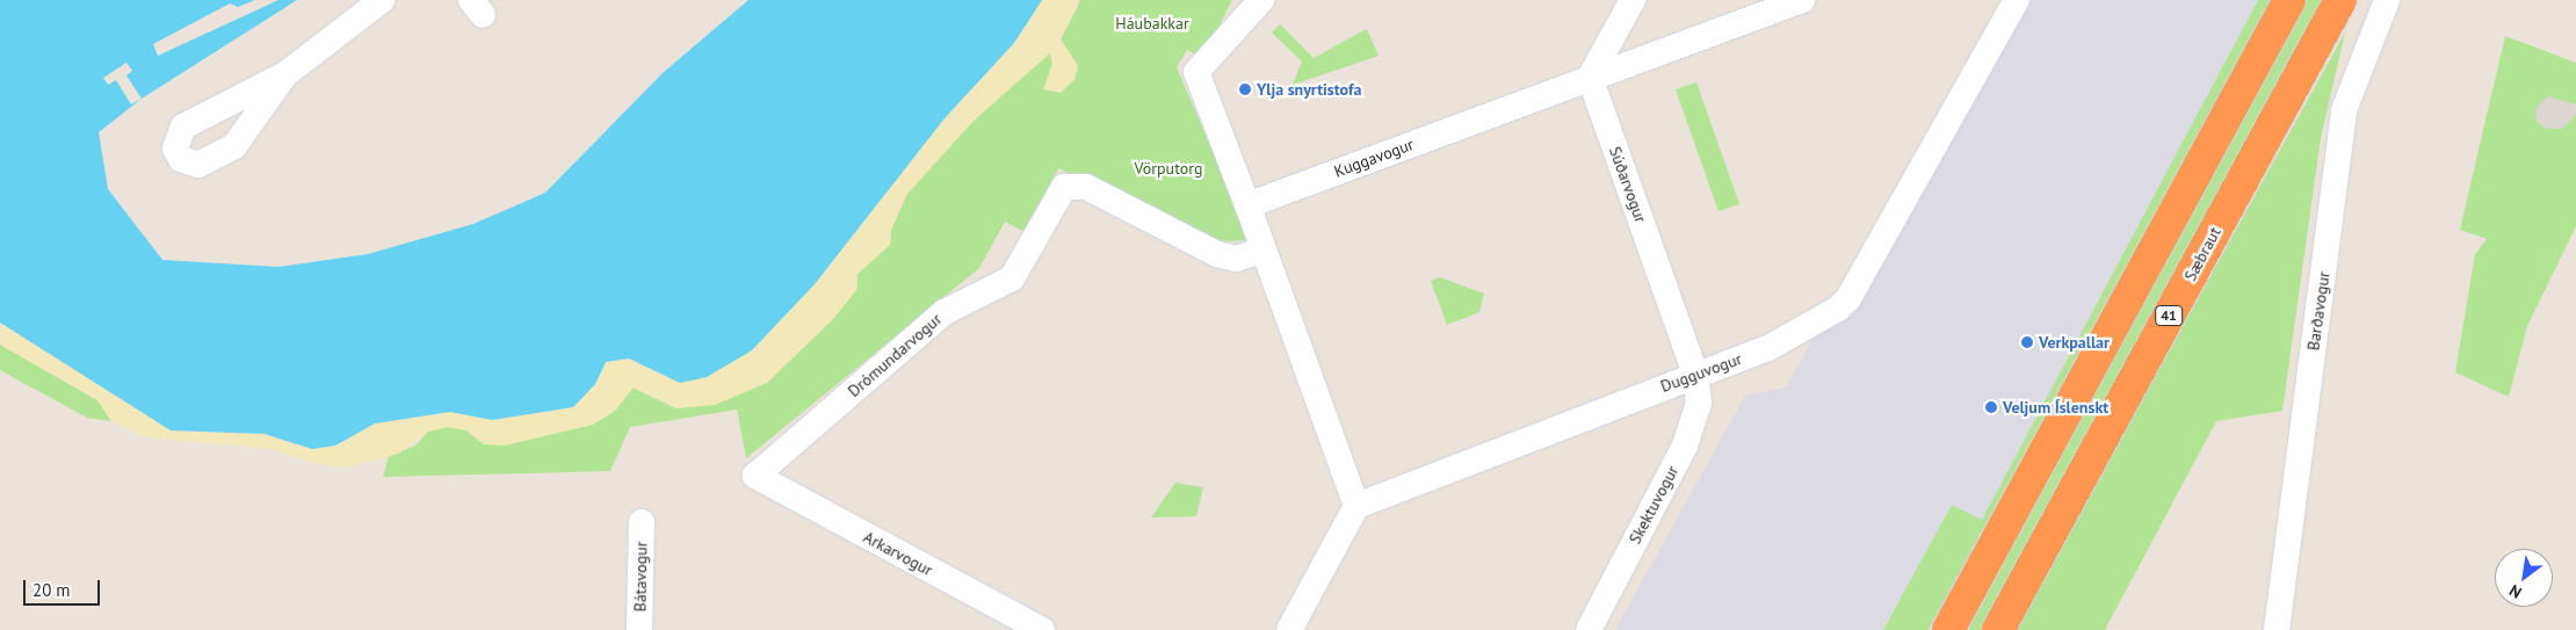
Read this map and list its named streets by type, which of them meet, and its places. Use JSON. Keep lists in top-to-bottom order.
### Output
{
  "streets": {
    "highway": ["Sæbraut", "41"],
    "street": [
      "Kuggavogur",
      "Súðarvogur",
      "Barðavogur",
      "Drómundarvogur",
      "Dugguvogur",
      "Skektuvogur",
      "Arkarvogur",
      "Bátavogur"
    ]
  },
  "crossings": [
    ["Kuggavogur", "Súðarvogur"],
    ["Súðarvogur", "Dugguvogur"],
    ["Súðarvogur", "Skektuvogur"],
    ["Drómundarvogur", "Arkarvogur"],
    ["Dugguvogur", "Skektuvogur"]
  ],
  "parks": ["Háubakkar", "Vörputorg"],
  "places": ["Ylja snyrtistofa", "Verkpallar", "Veljum Íslenskt"],
  "scale_bar": "20 m",
  "north": "bottom left"
}
